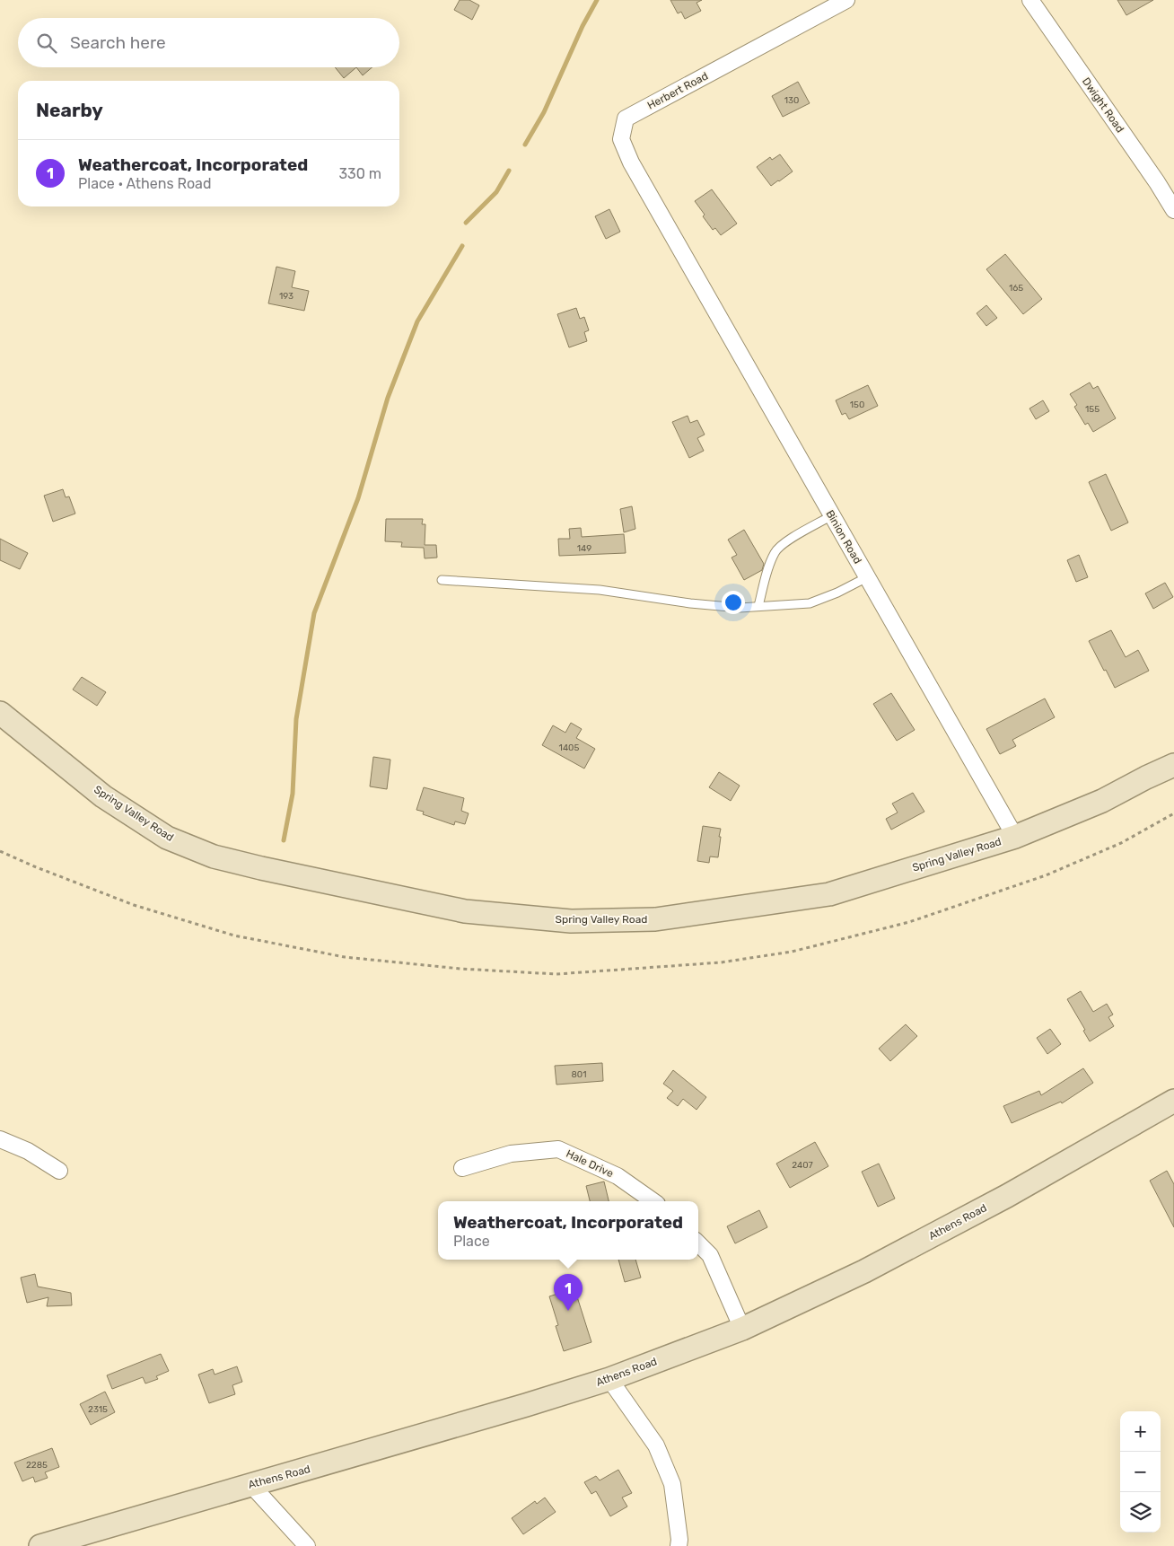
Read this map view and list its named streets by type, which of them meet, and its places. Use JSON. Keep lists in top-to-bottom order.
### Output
{
  "streets": {
    "street": [
      "Herbert Road",
      "Dwight Road",
      "Binion Road",
      "Spring Valley Road",
      "Hale Drive",
      "Athens Road"
    ]
  },
  "crossings": [
    ["Herbert Road", "Binion Road"],
    ["Binion Road", "Spring Valley Road"]
  ],
  "house_numbers": [
    "130",
    "165",
    "193",
    "150",
    "155",
    "149",
    "1405",
    "801",
    "2407",
    "2315",
    "2285"
  ],
  "page": {
    "search": "Search here",
    "heading": "Nearby",
    "list": [
      {
        "mark": "1",
        "name": "Weathercoat, Incorporated",
        "note": "Place · Athens Road",
        "value": "330 m"
      }
    ],
    "popup": ["Weathercoat, Incorporated", "Place"],
    "pins": "1",
    "map_buttons": ["+", "−"]
  }
}
